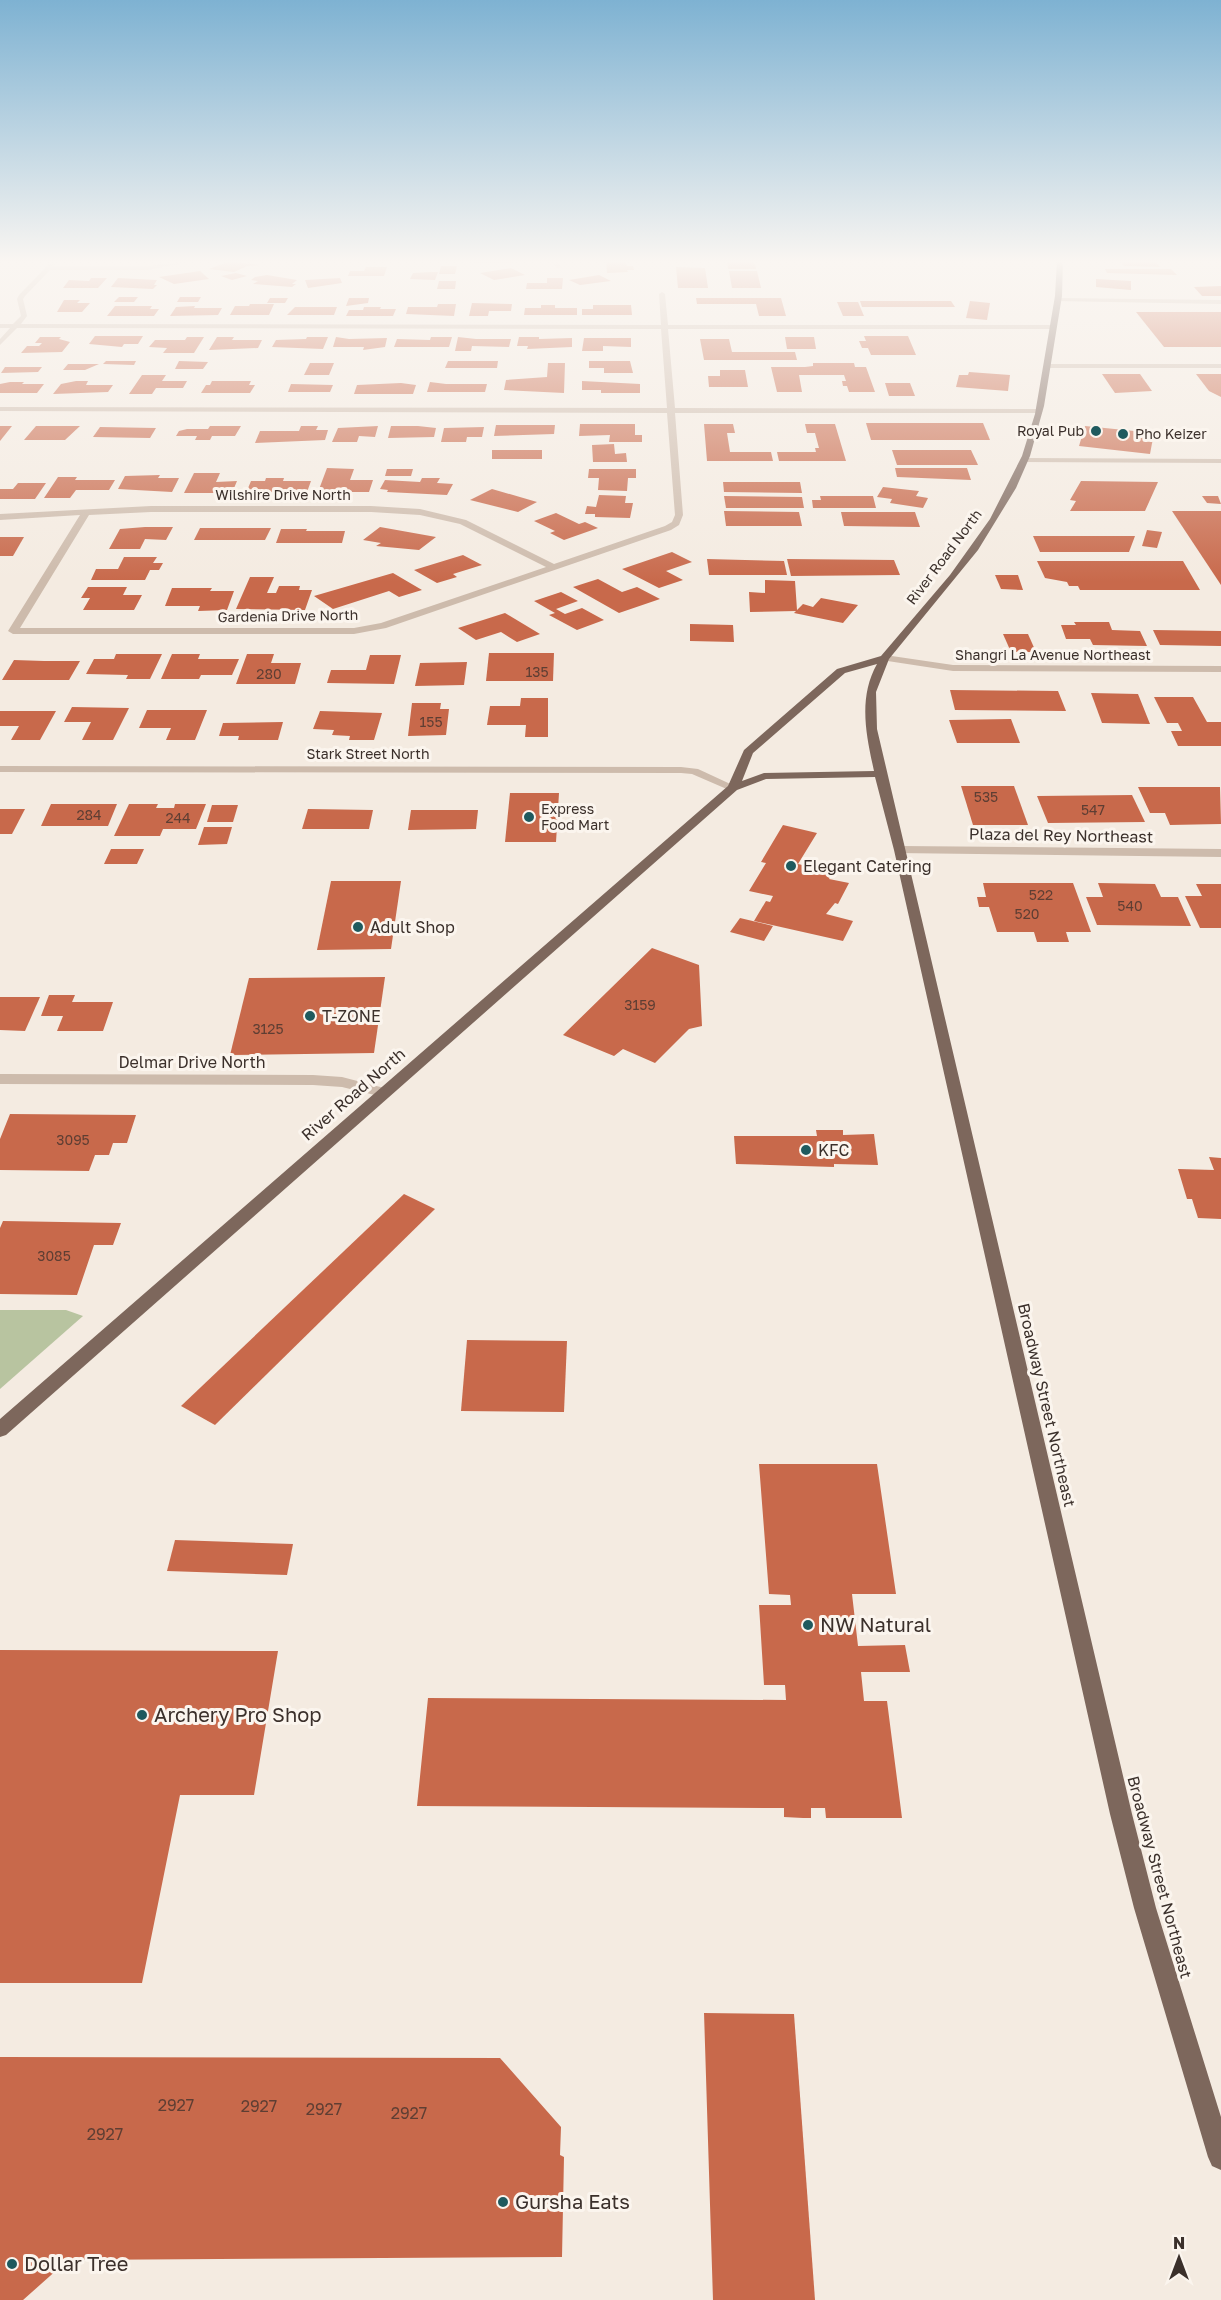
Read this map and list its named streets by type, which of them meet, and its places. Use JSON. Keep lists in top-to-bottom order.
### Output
{
  "streets": {
    "main road": ["River Road North", "Broadway Street Northeast"],
    "street": [
      "Wilshire Drive North",
      "Gardenia Drive North",
      "Shangri La Avenue Northeast",
      "Stark Street North",
      "Plaza del Rey Northeast",
      "Delmar Drive North"
    ]
  },
  "crossings": [
    ["Wilshire Drive North", "Gardenia Drive North"],
    ["River Road North", "Shangri La Avenue Northeast"],
    ["River Road North", "Stark Street North"],
    ["River Road North", "Delmar Drive North"],
    ["River Road North", "Broadway Street Northeast"],
    ["Shangri La Avenue Northeast", "Broadway Street Northeast"],
    ["Plaza del Rey Northeast", "Broadway Street Northeast"]
  ],
  "places": [
    "Royal Pub",
    "Pho Keizer",
    "Express Food Mart",
    "Elegant Catering",
    "Adult Shop",
    "T-ZONE",
    "KFC",
    "NW Natural",
    "Archery Pro Shop",
    "Gursha Eats",
    "Dollar Tree"
  ],
  "house_numbers": [
    "135",
    "280",
    "155",
    "535",
    "547",
    "284",
    "244",
    "522",
    "540",
    "520",
    "3159",
    "3125",
    "3095",
    "3085",
    "2927",
    "2927",
    "2927",
    "2927",
    "2927"
  ],
  "north": "top"
}
